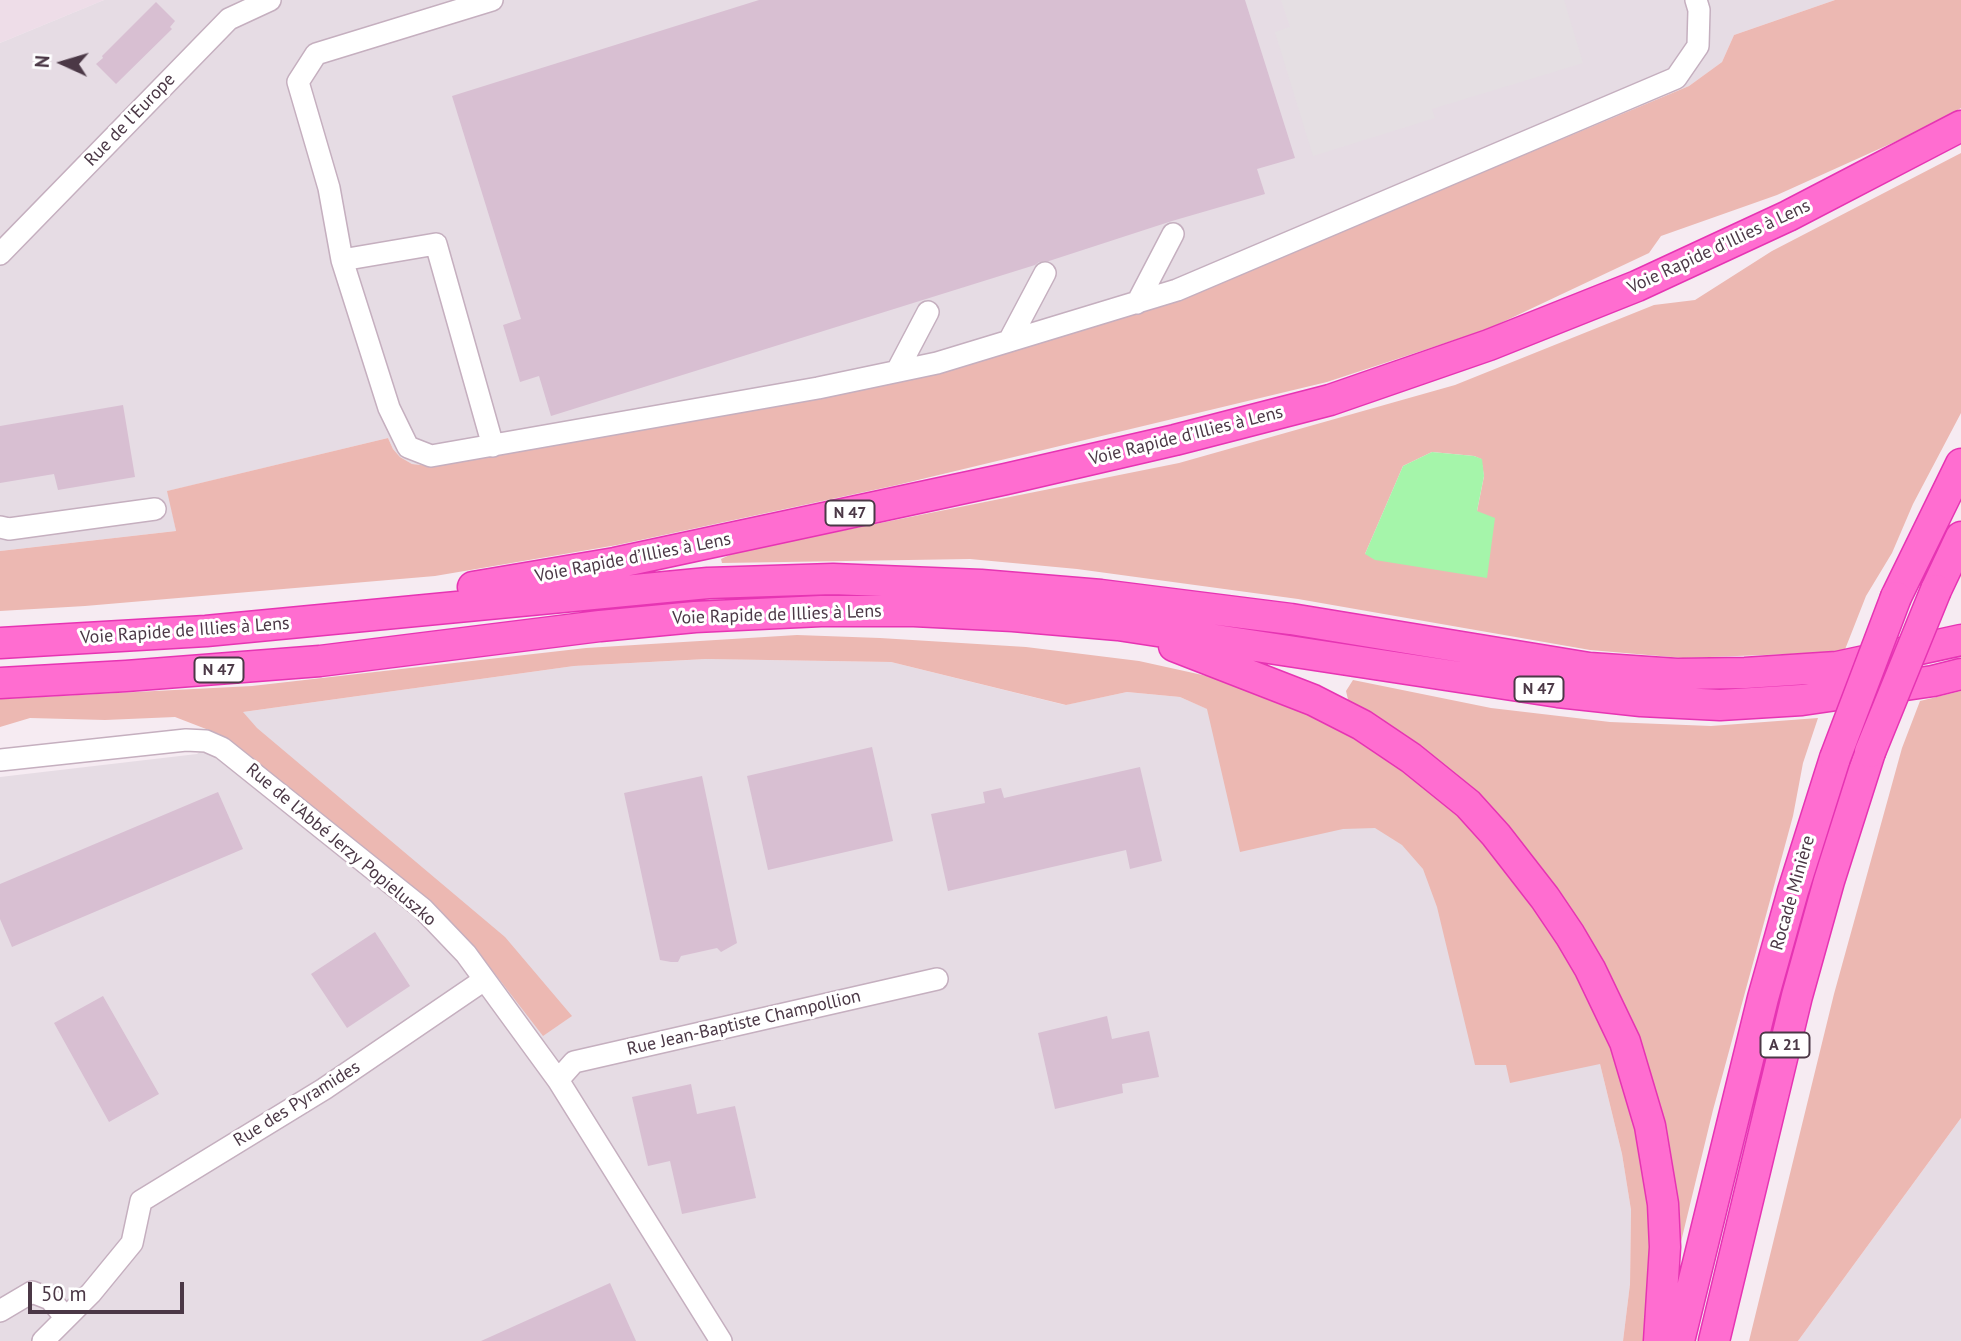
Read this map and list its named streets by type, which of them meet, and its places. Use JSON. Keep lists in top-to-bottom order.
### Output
{
  "streets": {
    "highway": [
      "Voie Rapide d’Illies à Lens",
      "N 47",
      "Voie Rapide de Illies à Lens",
      "Rocade Minière",
      "A 21"
    ],
    "street": [
      "Rue de l'Europe",
      "Rue de l'Abbé Jerzy Popieluszko",
      "Rue Jean-Baptiste Champollion",
      "Rue des Pyramides"
    ]
  },
  "crossings": [
    ["Voie Rapide d’Illies à Lens", "Voie Rapide de Illies à Lens"],
    ["N 47", "Voie Rapide de Illies à Lens"],
    ["Rue de l'Abbé Jerzy Popieluszko", "Rue Jean-Baptiste Champollion"],
    ["Rue de l'Abbé Jerzy Popieluszko", "Rue des Pyramides"]
  ],
  "scale_bar": "50 m",
  "north": "left"
}
